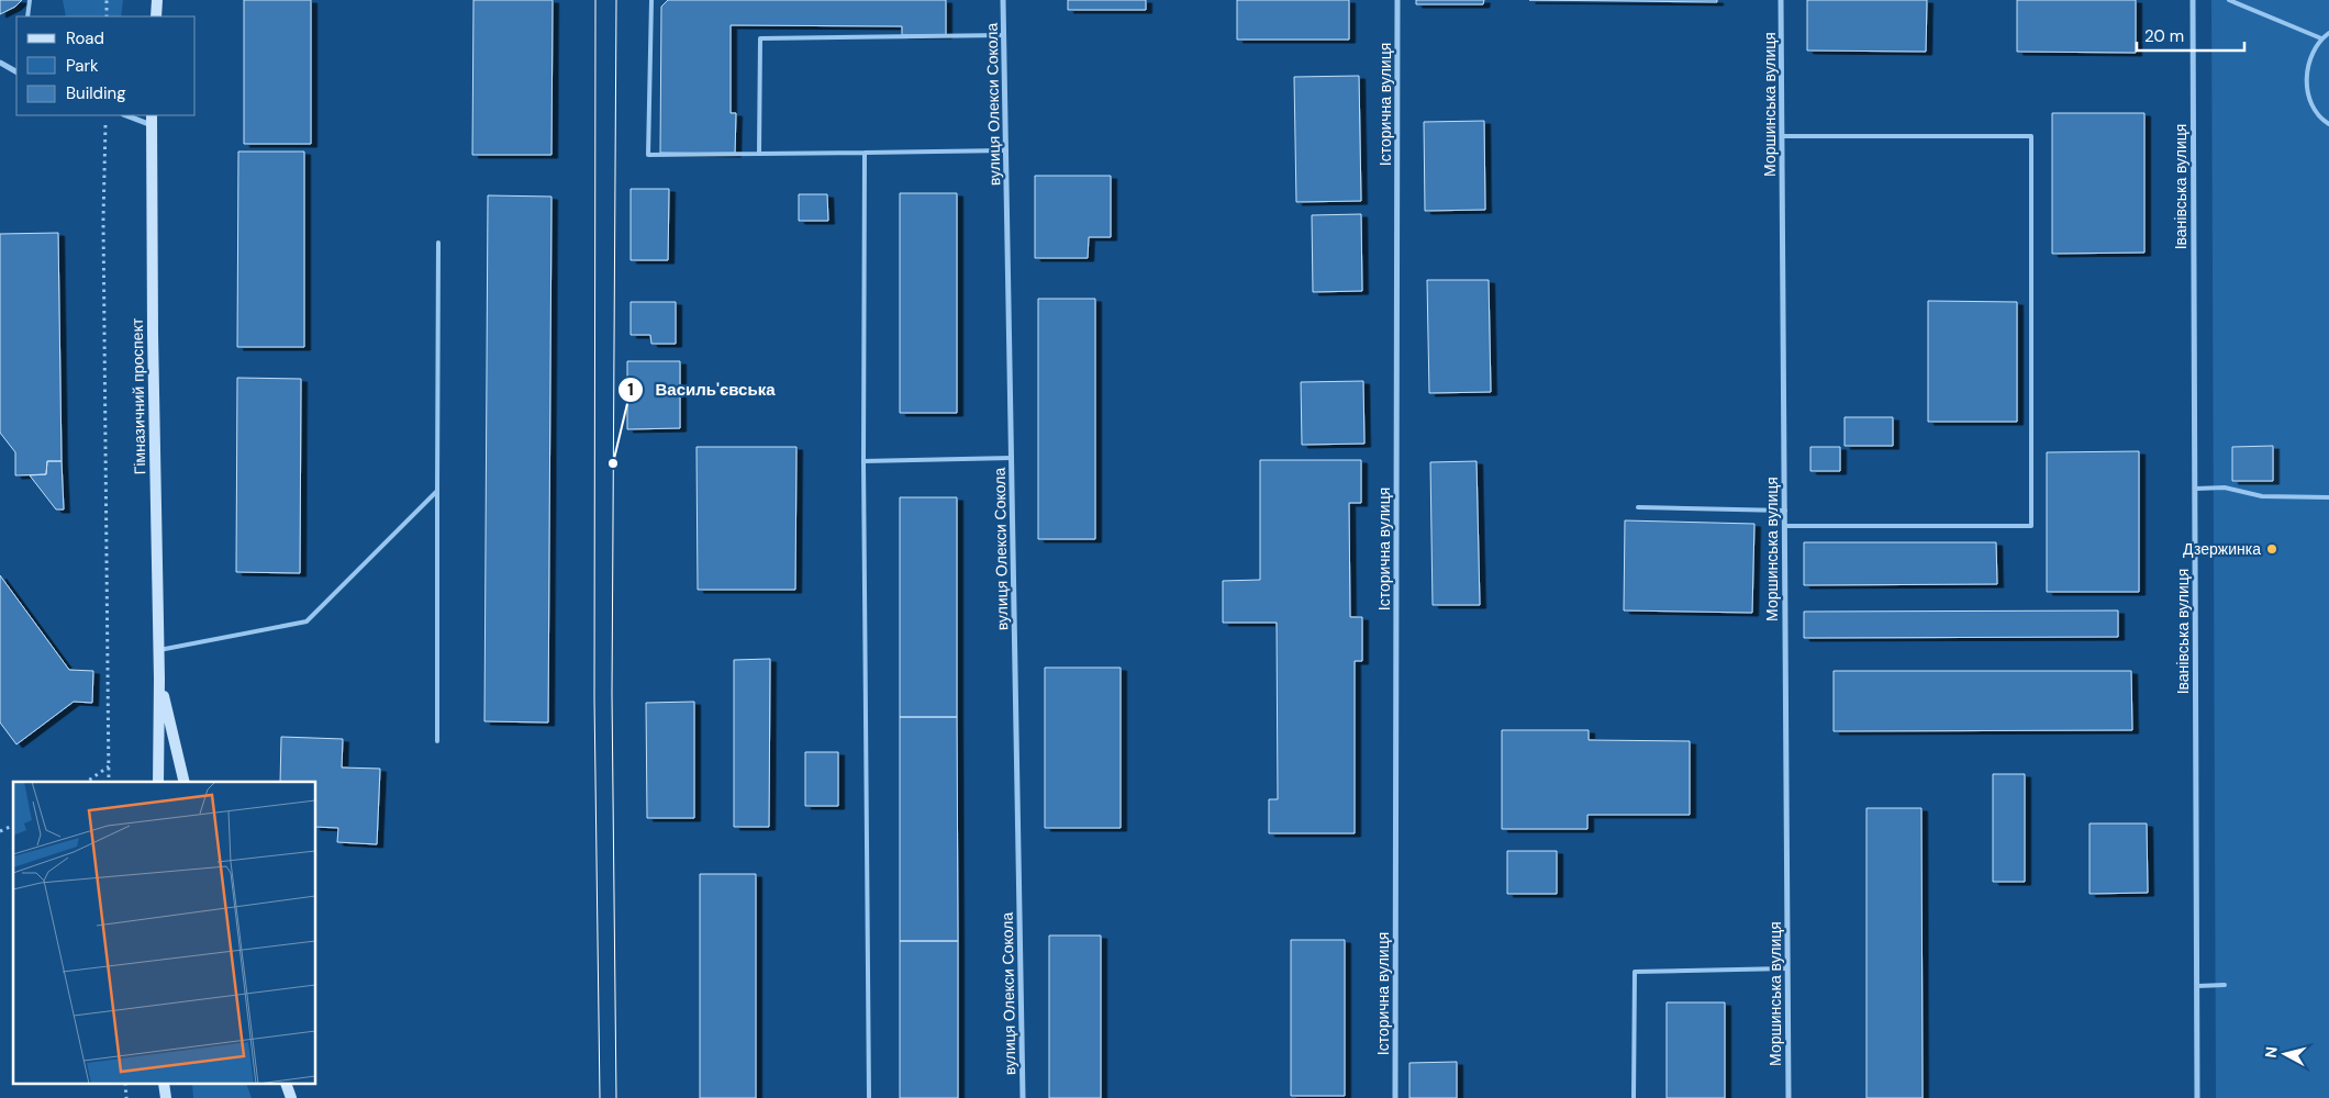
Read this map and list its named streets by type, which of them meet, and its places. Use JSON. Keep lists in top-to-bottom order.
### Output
{
  "streets": {
    "main road": ["Гімназичний проспект"],
    "street": [
      "вулиця Олекси Сокола",
      "Історична вулиця",
      "Моршинська вулиця",
      "Іванівська вулиця"
    ]
  },
  "places": ["Василь'євська", "Дзержинка"],
  "legend": ["Road", "Park", "Building"],
  "scale_bar": "20 m",
  "north": "left"
}
